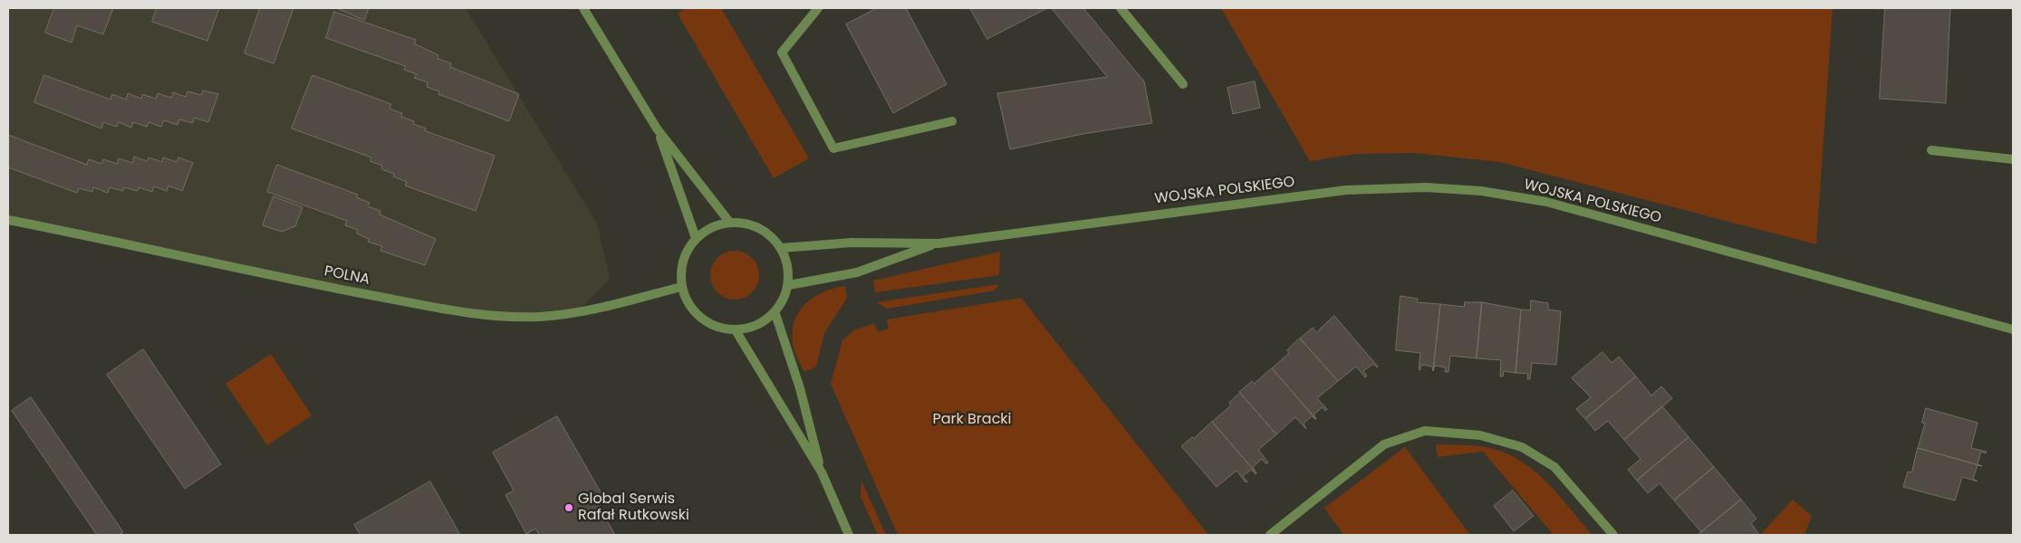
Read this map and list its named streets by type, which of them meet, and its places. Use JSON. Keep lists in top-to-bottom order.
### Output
{
  "streets": {
    "street": ["WOJSKA POLSKIEGO", "POLNA"]
  },
  "parks": ["Park Bracki"],
  "places": ["Global Serwis Rafał Rutkowski"]
}
